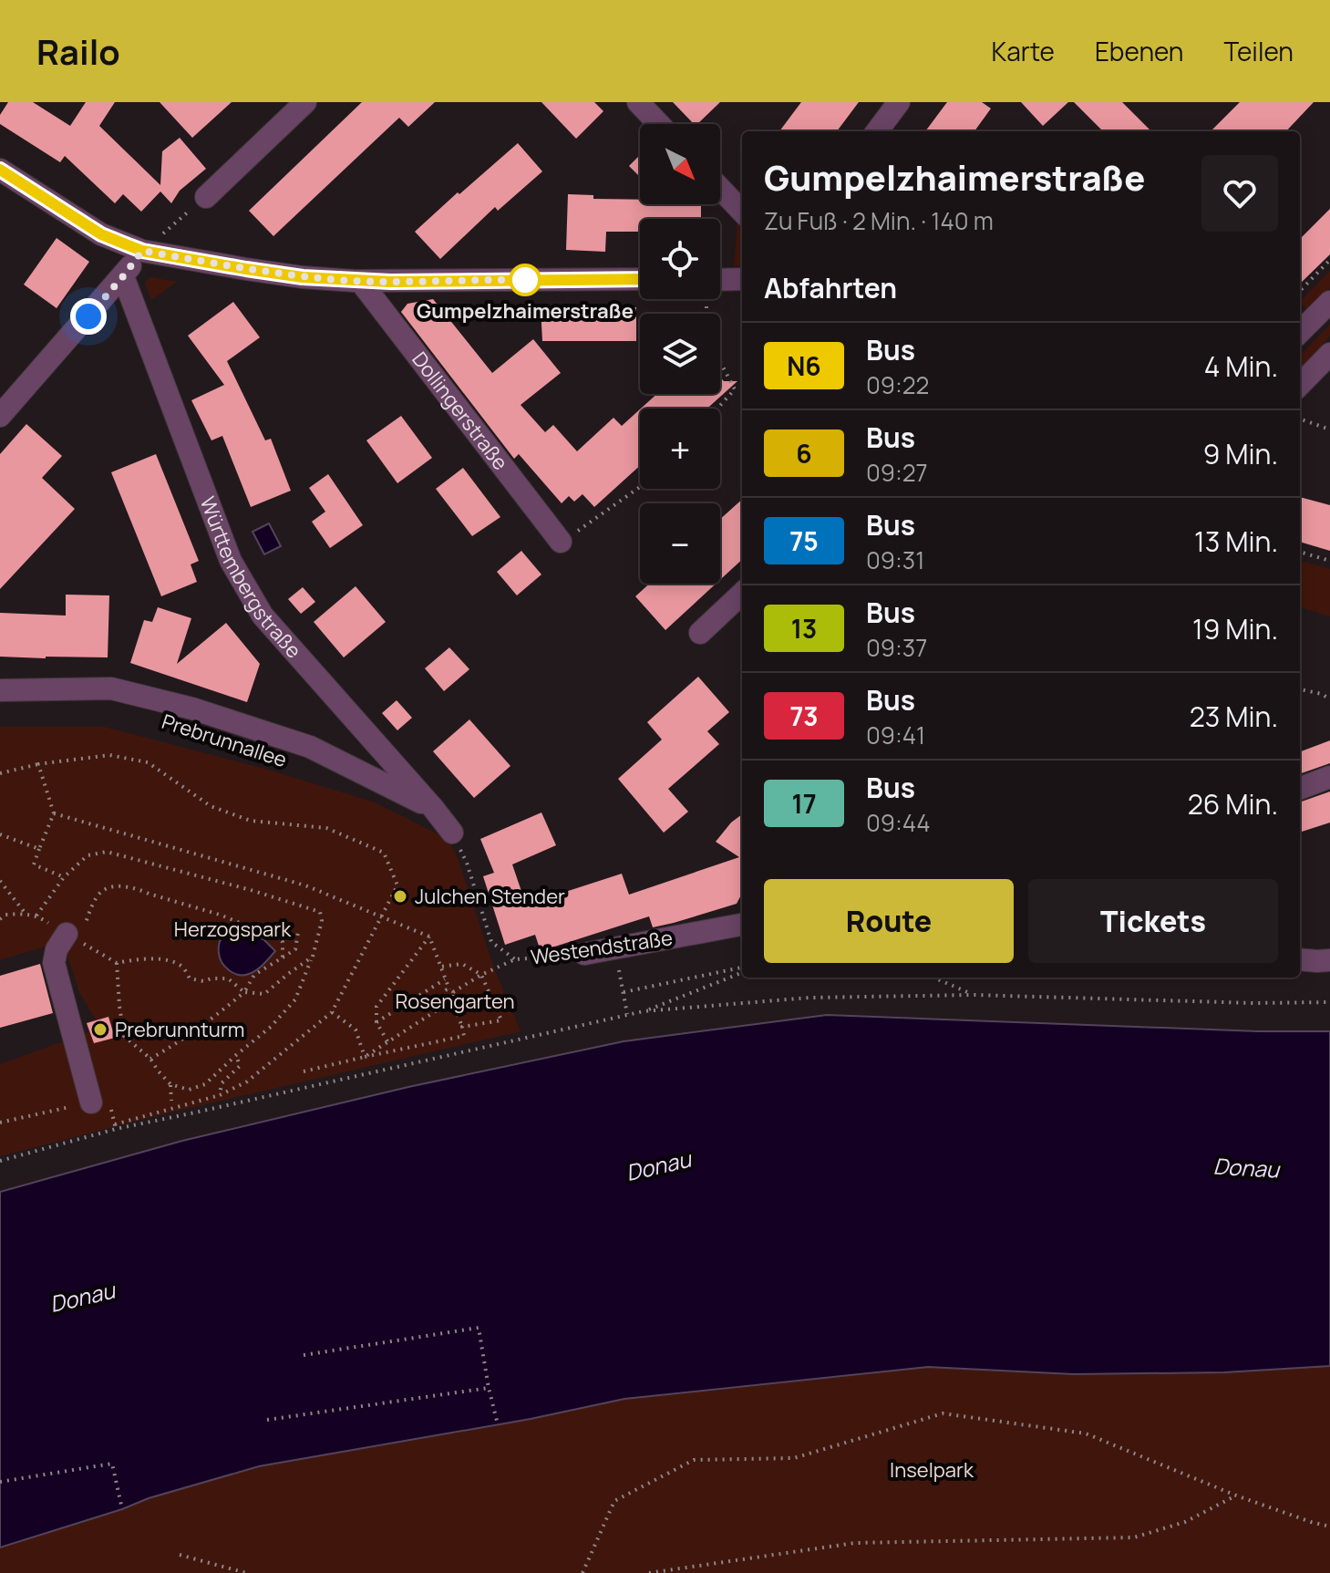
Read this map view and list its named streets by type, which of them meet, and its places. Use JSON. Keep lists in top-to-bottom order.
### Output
{
  "streets": {
    "street": [
      "Dollingerstraße",
      "Württembergstraße",
      "Prebrunnallee",
      "Westendstraße"
    ]
  },
  "crossings": [
    ["Württembergstraße", "Prebrunnallee"],
    ["Württembergstraße", "Westendstraße"]
  ],
  "water": ["Donau"],
  "parks": ["Herzogspark", "Rosengarten", "Inselpark"],
  "places": ["Gumpelzhaimerstraße", "Julchen Stender", "Prebrunnturm"],
  "lines": ["bus line N6"],
  "north": "bottom right",
  "page": {
    "header": "Railo",
    "nav": ["Karte", "Ebenen", "Teilen"],
    "map_buttons": ["+", "−"],
    "heading": [
      ["Gumpelzhaimerstraße", "Zu Fuß · 2 Min. · 140 m"],
      "Abfahrten"
    ],
    "list": [
      {
        "mark": "N6",
        "name": "Bus",
        "note": "09:22",
        "value": "4 Min."
      },
      {
        "mark": "6",
        "name": "Bus",
        "note": "09:27",
        "value": "9 Min."
      },
      {
        "mark": "75",
        "name": "Bus",
        "note": "09:31",
        "value": "13 Min."
      },
      {
        "mark": "13",
        "name": "Bus",
        "note": "09:37",
        "value": "19 Min."
      },
      {
        "mark": "73",
        "name": "Bus",
        "note": "09:41",
        "value": "23 Min."
      },
      {
        "mark": "17",
        "name": "Bus",
        "note": "09:44",
        "value": "26 Min."
      }
    ],
    "buttons": ["Route", "Tickets"]
  }
}
